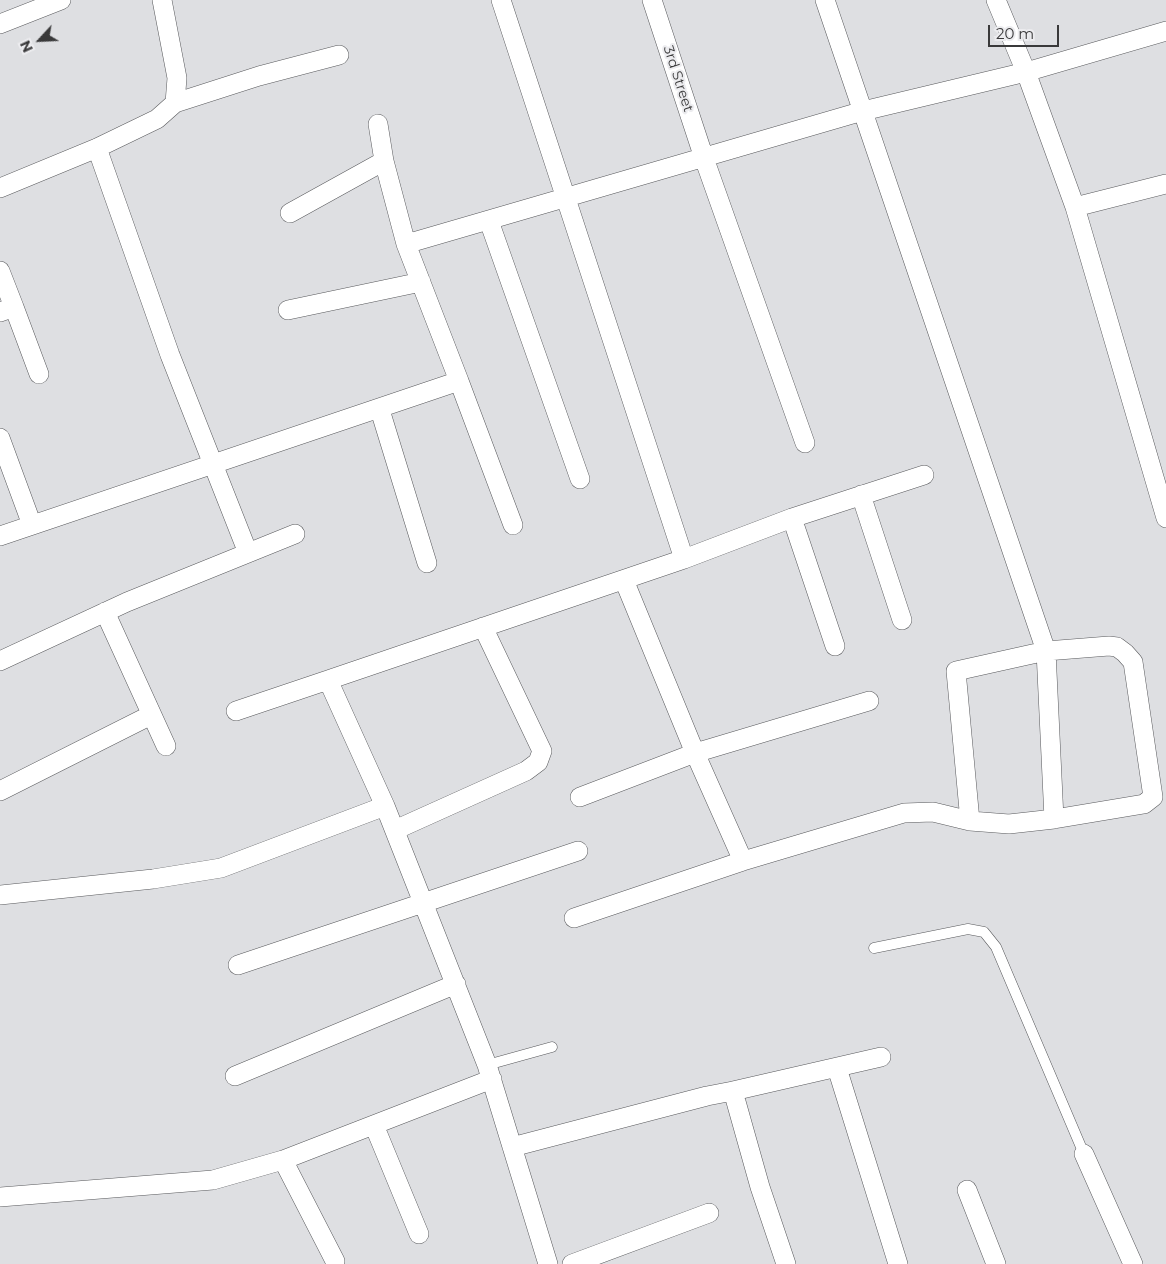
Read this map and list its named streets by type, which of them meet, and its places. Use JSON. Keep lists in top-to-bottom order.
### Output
{
  "streets": {
    "street": ["3rd Street"]
  },
  "scale_bar": "20 m",
  "north": "bottom left"
}
